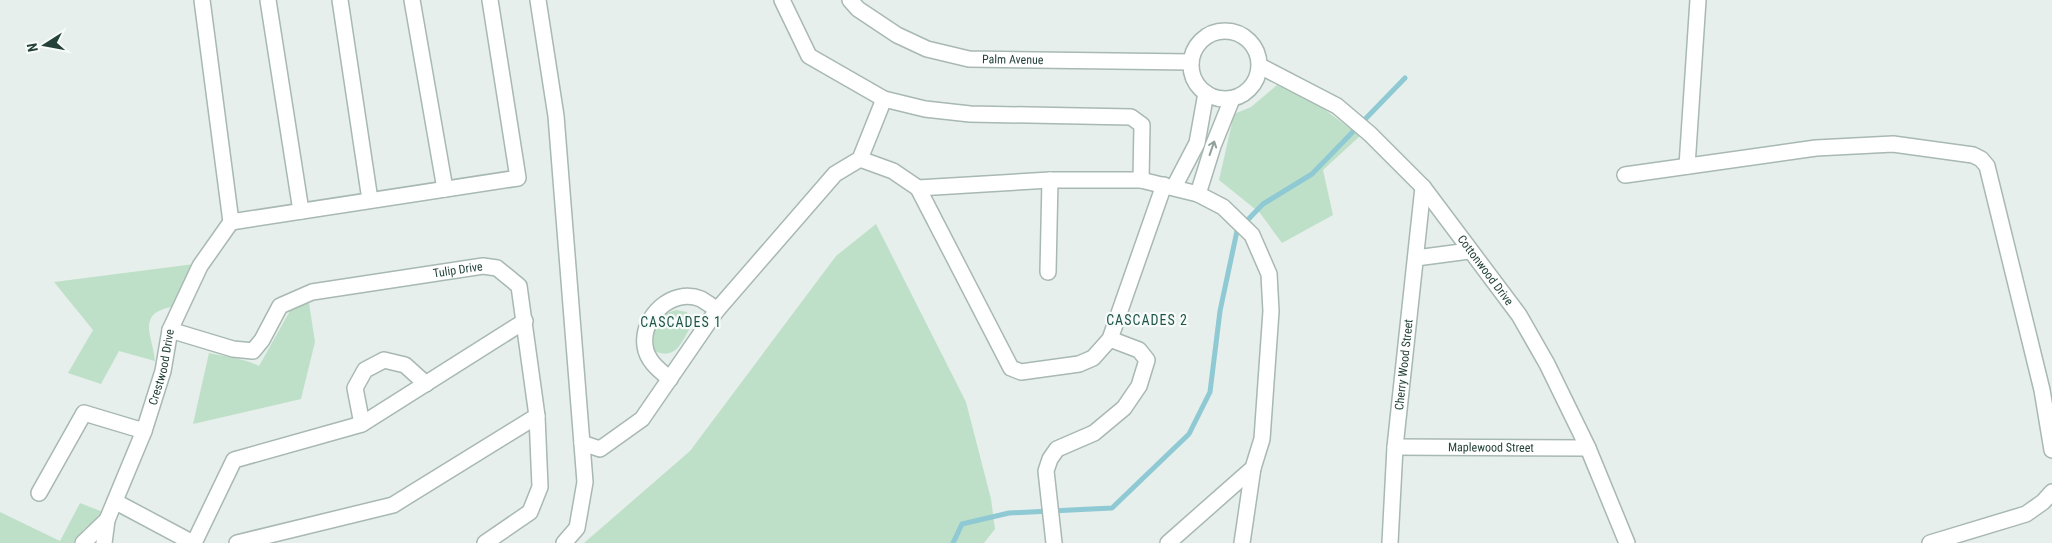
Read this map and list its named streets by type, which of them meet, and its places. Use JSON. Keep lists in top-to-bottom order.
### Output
{
  "streets": {
    "street": [
      "Palm Avenue",
      "Tulip Drive",
      "Cottonwood Drive",
      "Cherry Wood Street",
      "Crestwood Drive",
      "Maplewood Street"
    ]
  },
  "crossings": [
    ["Palm Avenue", "Cottonwood Drive"],
    ["Tulip Drive", "Crestwood Drive"],
    ["Cottonwood Drive", "Cherry Wood Street"],
    ["Cottonwood Drive", "Maplewood Street"],
    ["Cherry Wood Street", "Maplewood Street"]
  ],
  "districts": ["CASCADES 2", "CASCADES 1"],
  "north": "left"
}
